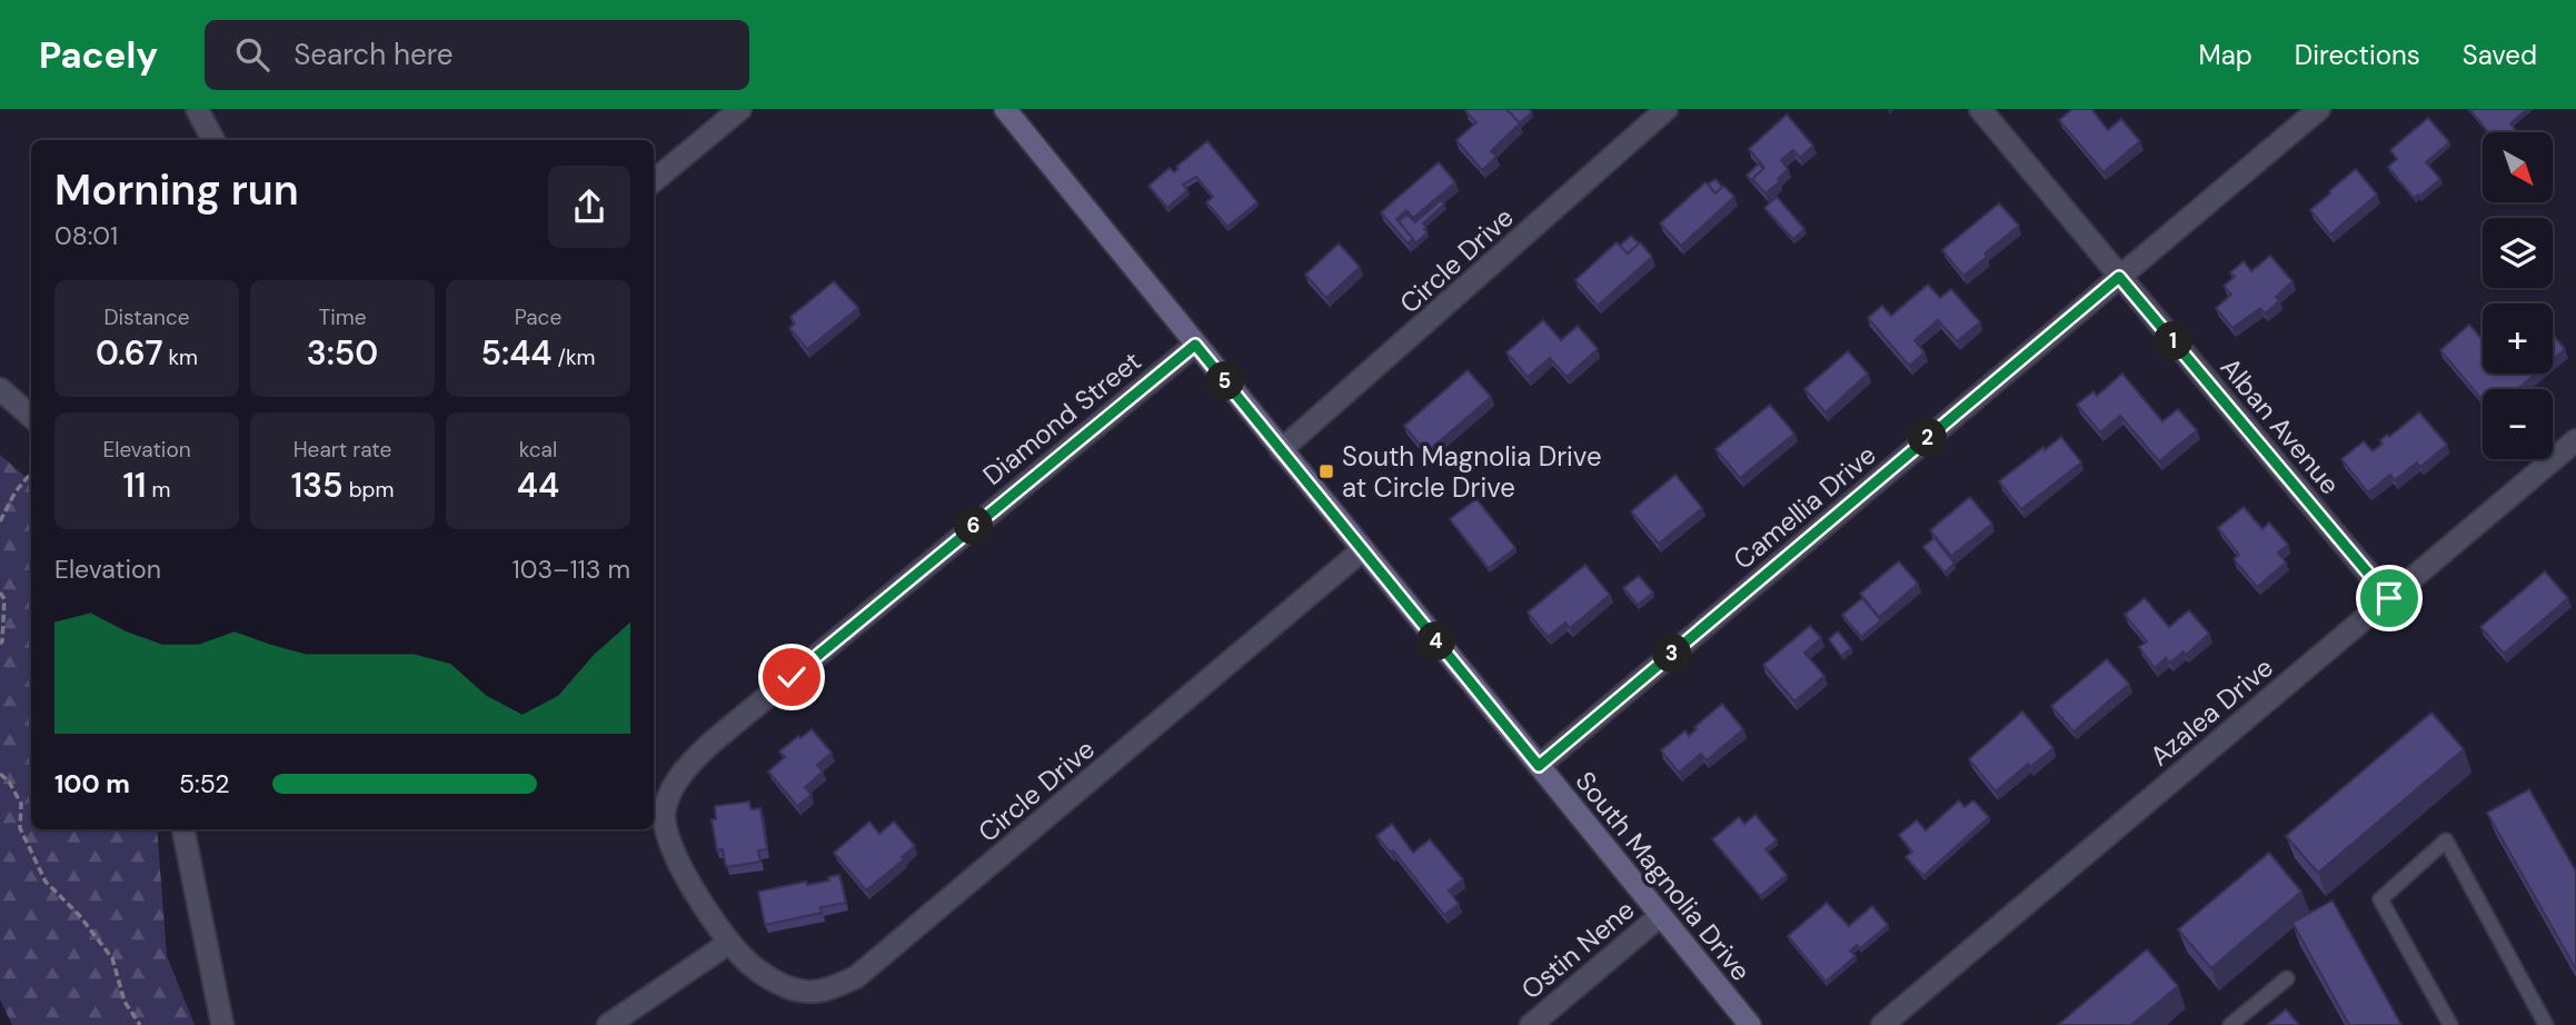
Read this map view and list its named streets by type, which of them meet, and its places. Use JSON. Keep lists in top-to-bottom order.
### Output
{
  "streets": {
    "main road": ["South Magnolia Drive"],
    "street": [
      "Circle Drive",
      "Diamond Street",
      "Alban Avenue",
      "Camellia Drive",
      "Azalea Drive",
      "Ostin Nene"
    ]
  },
  "crossings": [
    ["Circle Drive", "Diamond Street"],
    ["Circle Drive", "South Magnolia Drive"],
    ["Diamond Street", "South Magnolia Drive"],
    ["Alban Avenue", "Camellia Drive"],
    ["Alban Avenue", "Azalea Drive"],
    ["Camellia Drive", "South Magnolia Drive"],
    ["South Magnolia Drive", "Ostin Nene"]
  ],
  "places": {
    "transit": ["South Magnolia Drive at Circle Drive"]
  },
  "north": "bottom right",
  "page": {
    "header": "Pacely",
    "search": "Search here",
    "nav": ["Map", "Directions", "Saved"],
    "map_buttons": ["+", "−"],
    "heading": ["Morning run", "08:01"],
    "stats": [
      ["Distance", "0.67 km"],
      ["Time", "3:50"],
      ["Pace", "5:44 /km"],
      ["Elevation", "11 m"],
      ["Heart rate", "135 bpm"],
      ["kcal", "44"]
    ],
    "pins": [
      "1",
      "5",
      "2",
      "6",
      "4",
      "3"
    ],
    "chart": ["Elevation", "103–113 m"],
    "list": [
      {
        "name": "100 m",
        "note": "5:52"
      }
    ]
  }
}
